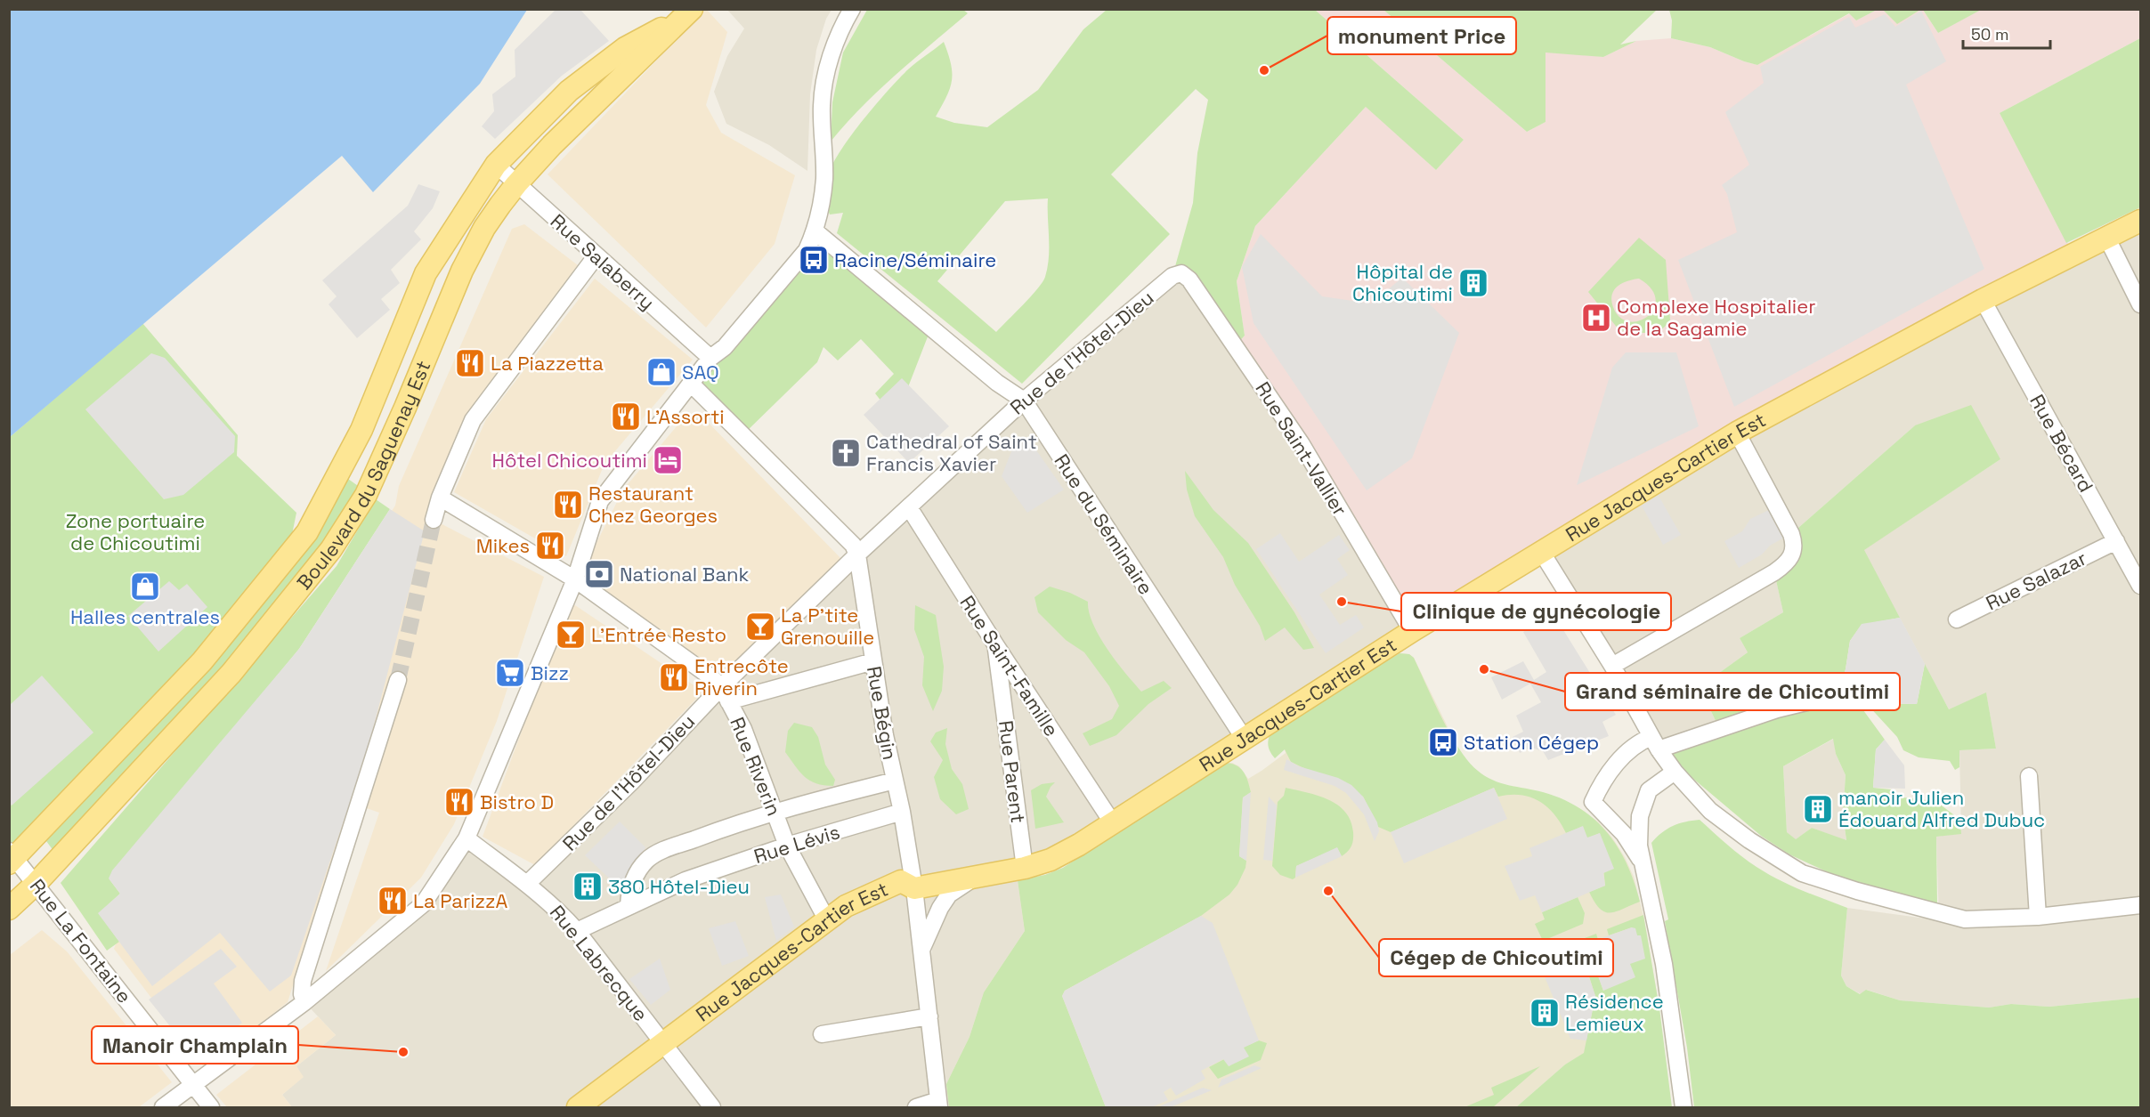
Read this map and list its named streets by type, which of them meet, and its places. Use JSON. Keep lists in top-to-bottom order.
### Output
{
  "streets": {
    "main road": ["Boulevard du Saguenay Est", "Rue Jacques-Cartier Est"],
    "street": [
      "Rue Salaberry",
      "Rue de l'Hôtel-Dieu",
      "Rue Bécard",
      "Rue Saint-Vallier",
      "Rue du Séminaire",
      "Rue Salazar",
      "Rue Saint-Famille",
      "Rue Bégin",
      "Rue Riverin",
      "Rue Parent",
      "Rue Lévis",
      "Rue La Fontaine",
      "Rue Labrecque"
    ]
  },
  "crossings": [
    ["Rue Salaberry", "Boulevard du Saguenay Est"],
    ["Rue de l'Hôtel-Dieu", "Rue Saint-Vallier"],
    ["Rue de l'Hôtel-Dieu", "Rue du Séminaire"],
    ["Rue de l'Hôtel-Dieu", "Rue Saint-Famille"],
    ["Rue de l'Hôtel-Dieu", "Rue Bégin"],
    ["Rue de l'Hôtel-Dieu", "Rue Riverin"],
    ["Rue de l'Hôtel-Dieu", "Rue Labrecque"],
    ["Rue Bécard", "Rue Jacques-Cartier Est"],
    ["Rue Bécard", "Rue Salazar"],
    ["Rue Saint-Vallier", "Rue Jacques-Cartier Est"],
    ["Boulevard du Saguenay Est", "Rue La Fontaine"],
    ["Rue Jacques-Cartier Est", "Rue du Séminaire"],
    ["Rue Jacques-Cartier Est", "Rue Saint-Famille"],
    ["Rue Jacques-Cartier Est", "Rue Bégin"],
    ["Rue Jacques-Cartier Est", "Rue Riverin"],
    ["Rue Jacques-Cartier Est", "Rue Parent"],
    ["Rue Jacques-Cartier Est", "Rue Labrecque"],
    ["Rue Saint-Famille", "Rue Parent"],
    ["Rue Bégin", "Rue Lévis"],
    ["Rue Riverin", "Rue Lévis"],
    ["Rue Lévis", "Rue Labrecque"]
  ],
  "parks": ["Zone portuaire de Chicoutimi"],
  "places": {
    "other": [
      "monument Price",
      "Clinique de gynécologie",
      "Grand séminaire de Chicoutimi",
      "Cégep de Chicoutimi",
      "Manoir Champlain"
    ],
    "bus stop": ["Racine/Séminaire", "Station Cégep"],
    "building": [
      "Hôpital de Chicoutimi",
      "manoir Julien Édouard Alfred Dubuc",
      "380 Hôtel-Dieu",
      "Résidence Lemieux"
    ],
    "hospital": ["Complexe Hospitalier de la Sagamie"],
    "restaurant": [
      "La Piazzetta",
      "L'Assorti",
      "Restaurant Chez Georges",
      "Mikes",
      "Entrecôte Riverin",
      "Bistro D",
      "La ParizzA"
    ],
    "shop": ["SAQ", "Halles centrales"],
    "church": ["Cathedral of Saint Francis Xavier"],
    "hotel": ["Hôtel Chicoutimi"],
    "bank": ["National Bank"],
    "bar": ["La P’tite Grenouille", "L'Entrée Resto"],
    "supermarket": ["Bizz"]
  },
  "scale_bar": "50 m"
}
